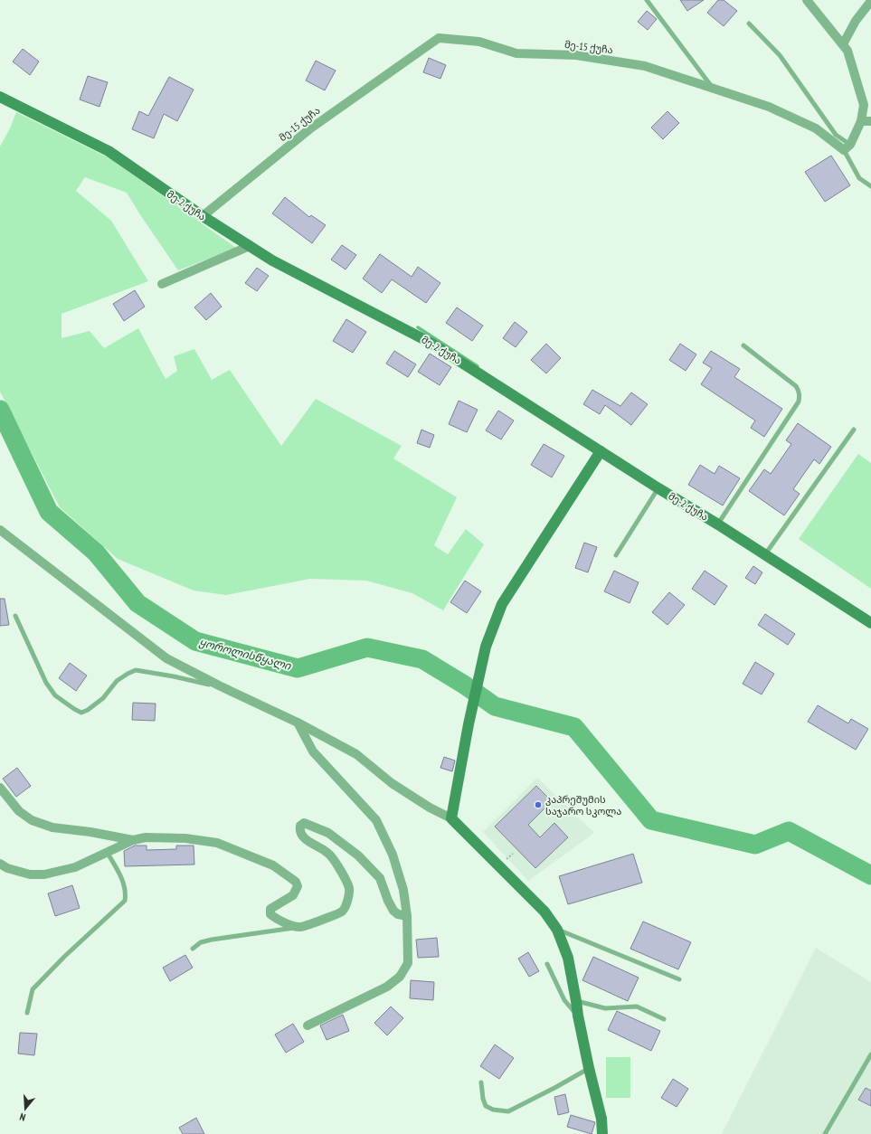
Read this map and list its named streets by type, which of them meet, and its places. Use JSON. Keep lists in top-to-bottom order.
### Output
{
  "streets": {
    "street": ["მე-15 ქუჩა", "მე-2 ქუჩა"]
  },
  "crossings": [
    ["მე-15 ქუჩა", "მე-2 ქუჩა"]
  ],
  "water": ["ყოროლისწყალი"],
  "places": ["კაპრეშუმის საჯარო სკოლა"],
  "north": "bottom"
}
